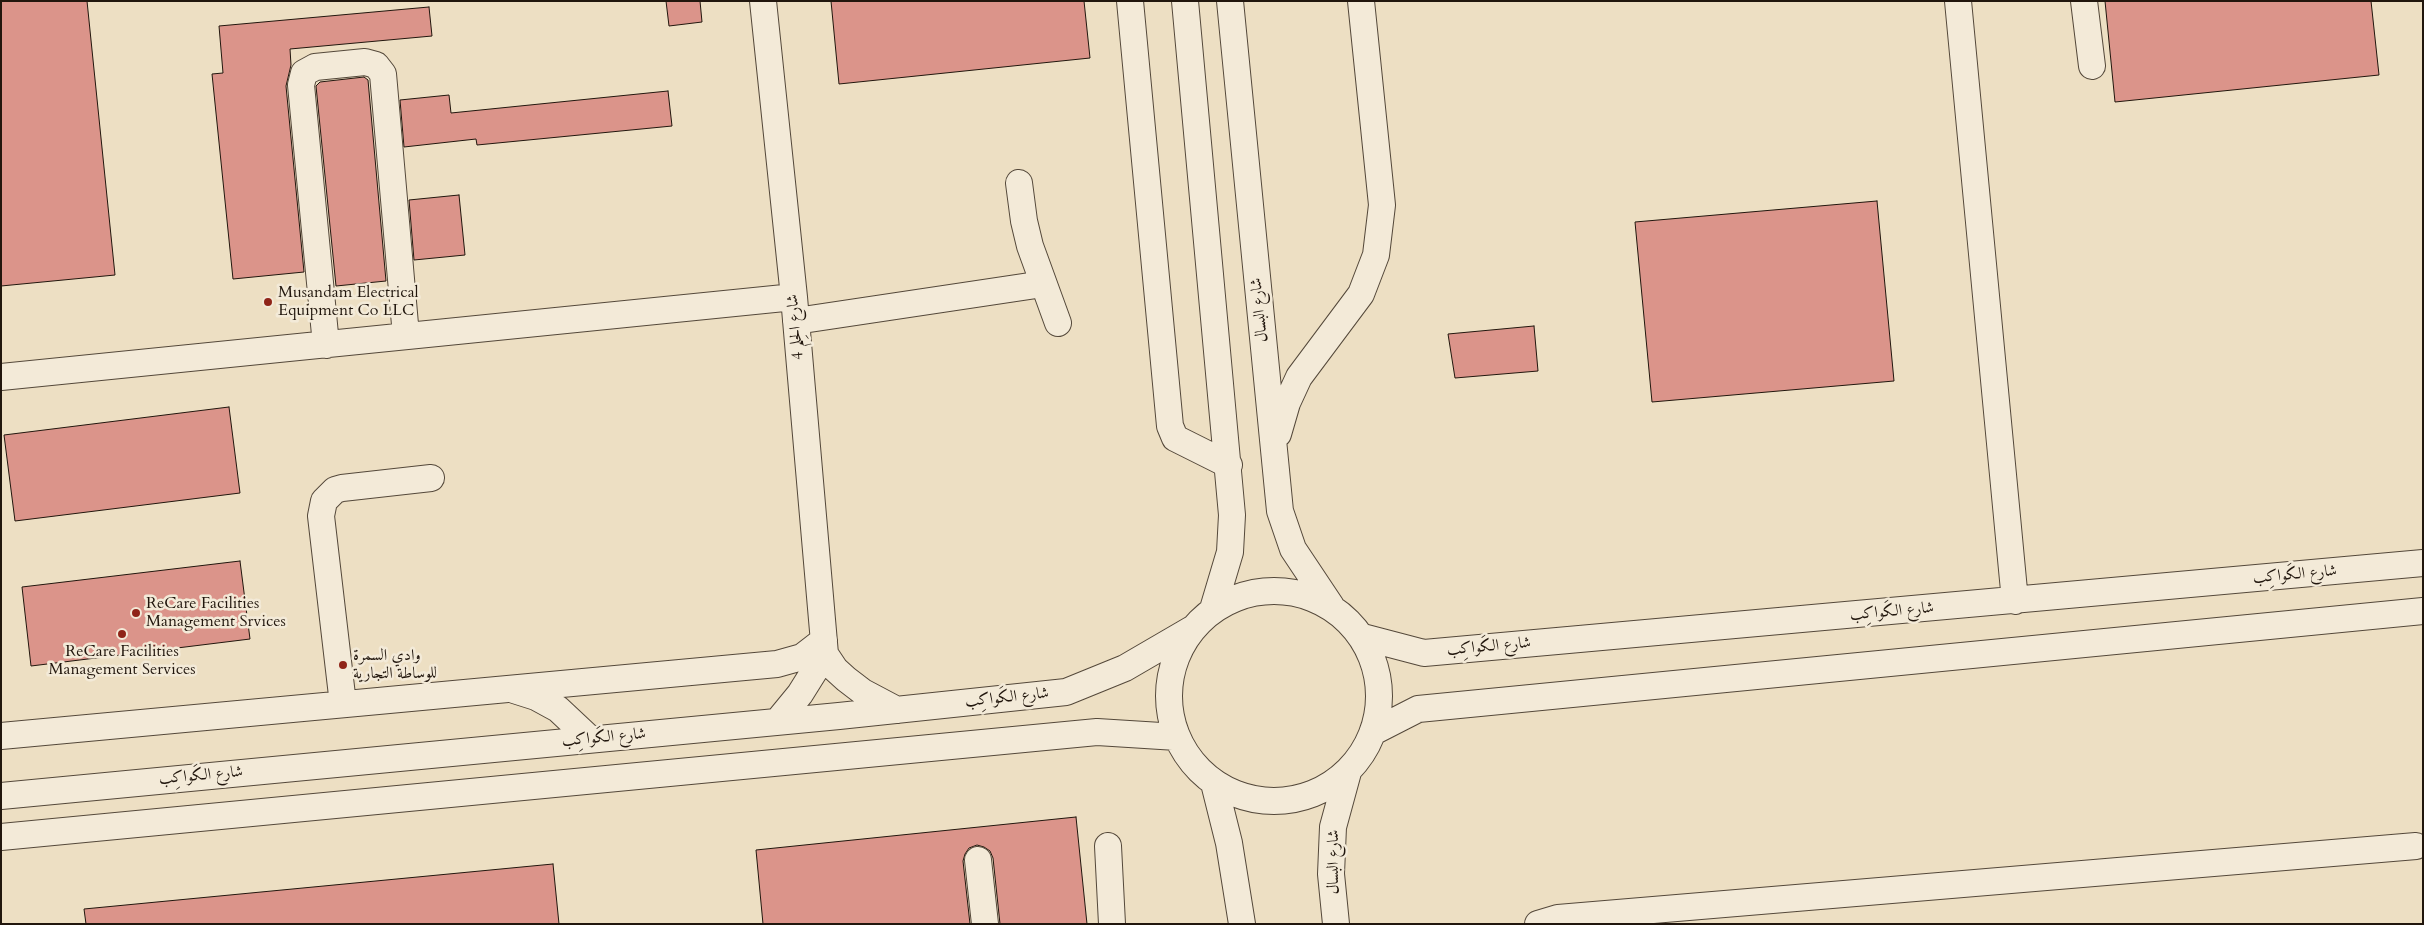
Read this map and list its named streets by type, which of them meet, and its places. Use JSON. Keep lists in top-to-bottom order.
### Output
{
  "streets": {
    "street": ["شارع البسال", "شارع الحِلم 4", "شارع الكَواكِب"]
  },
  "places": [
    "Musandam Electrical Equipment Co LLC",
    "ReCare Facilities Management Srvices",
    "ReCare Facilities Management Services",
    "وادي السمرة للوساطة التجارية"
  ]
}
